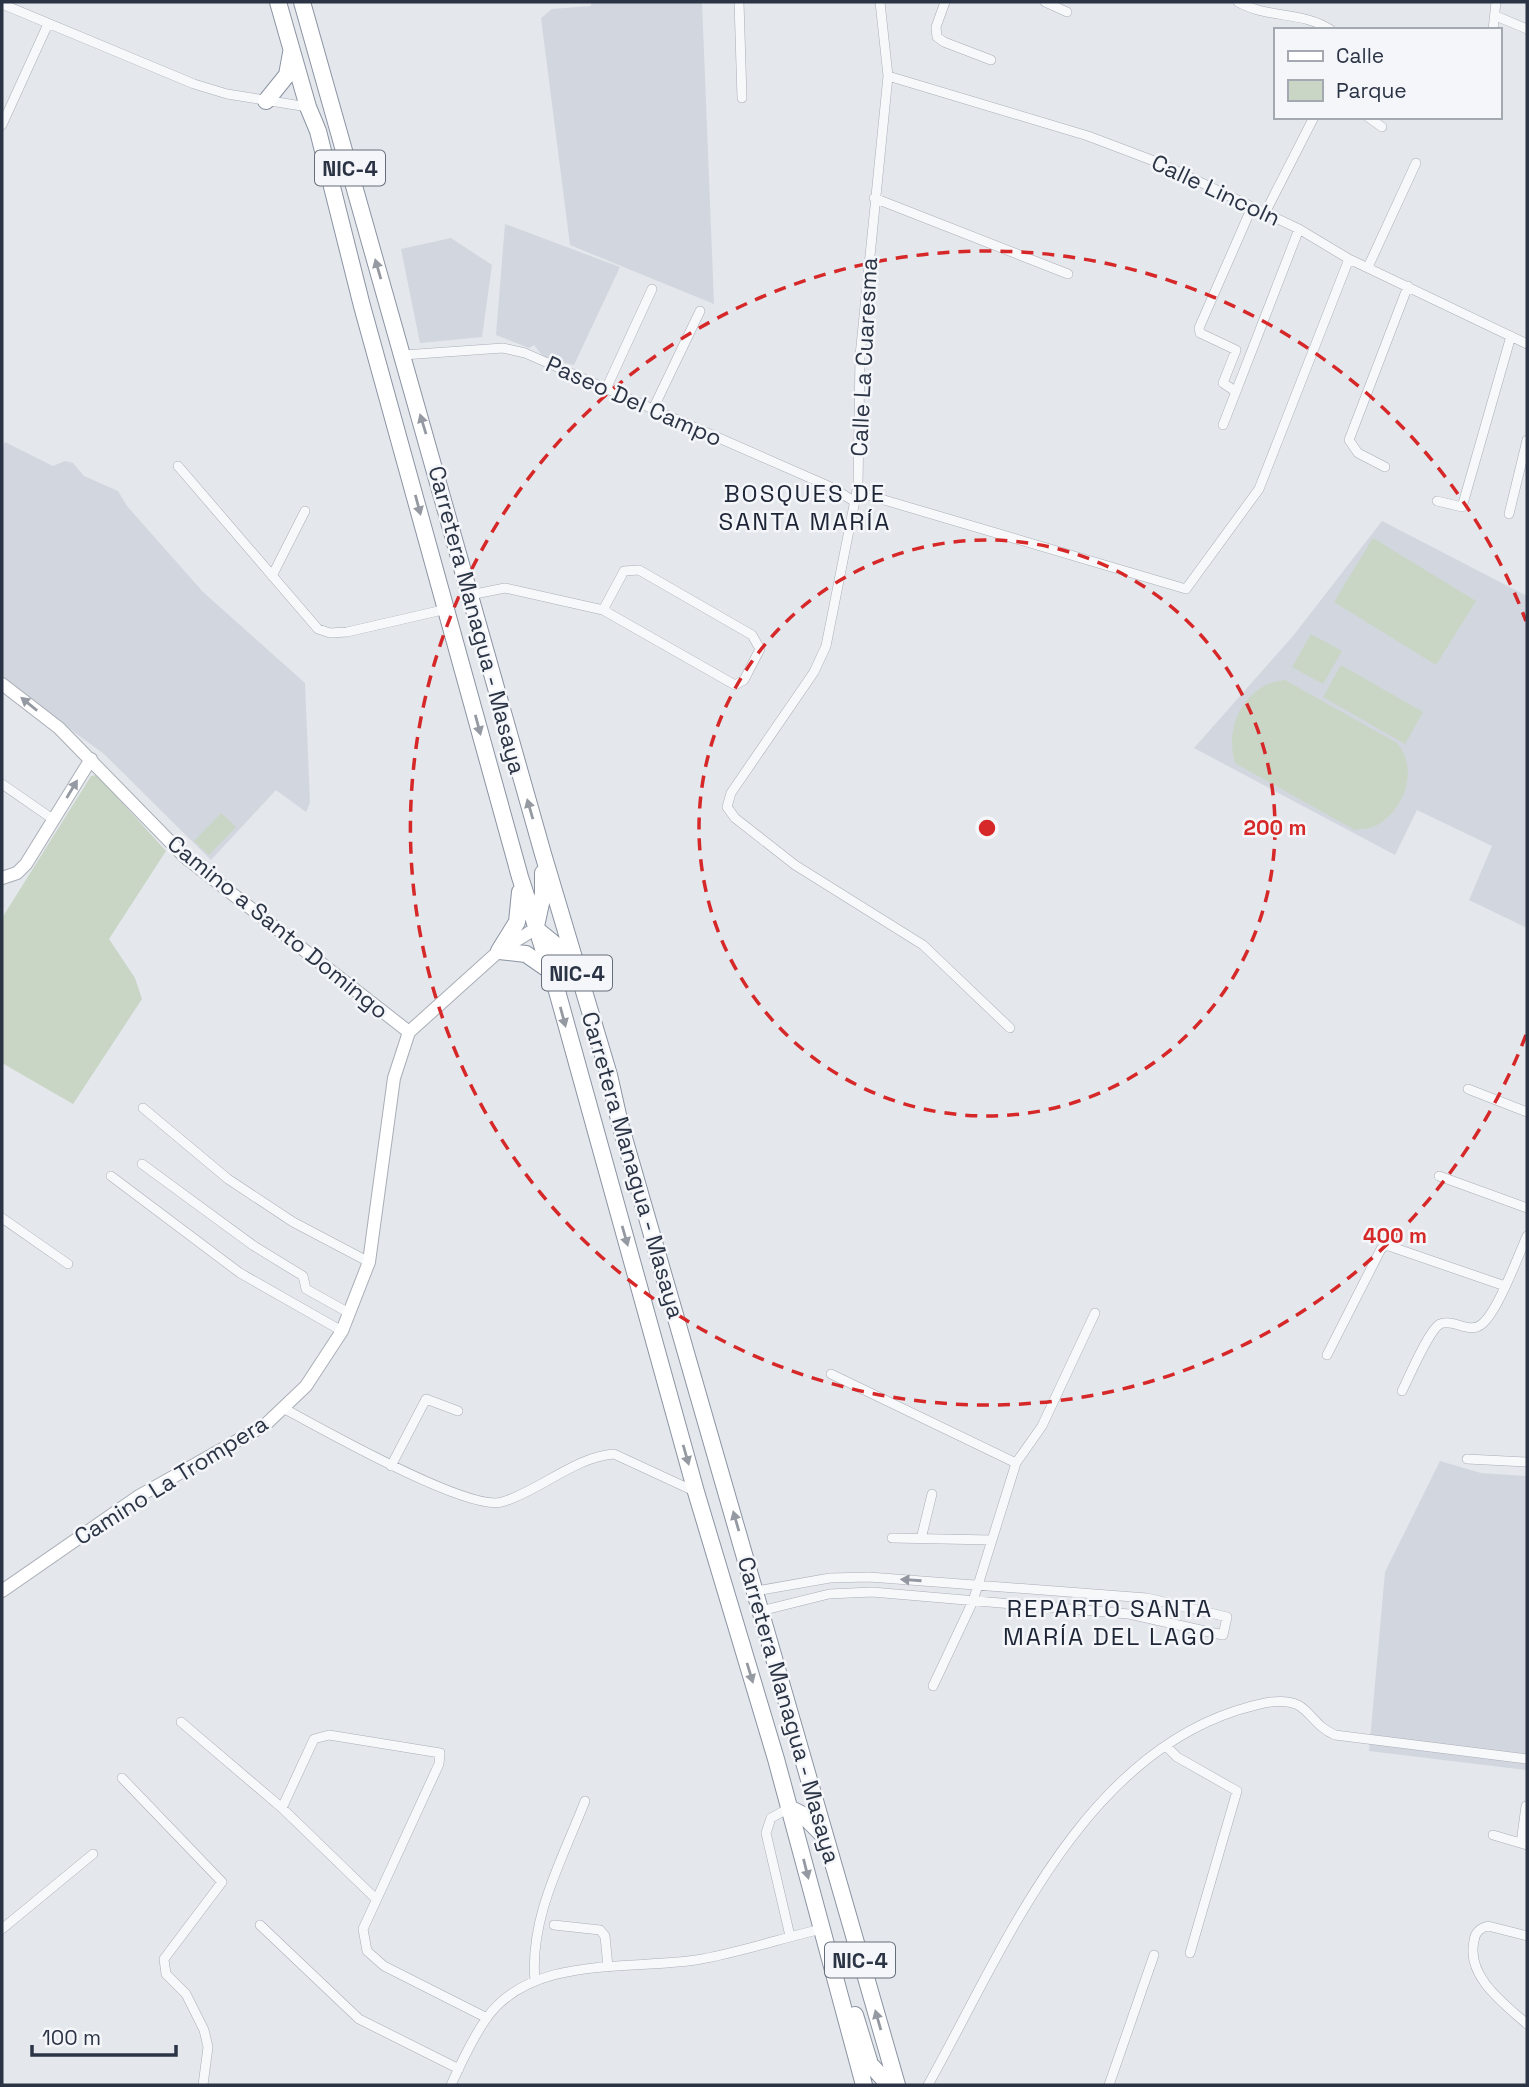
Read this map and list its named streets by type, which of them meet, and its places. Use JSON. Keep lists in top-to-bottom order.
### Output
{
  "streets": {
    "highway": ["NIC-4", "Carretera Managua - Masaya"],
    "street": [
      "Calle Lincoln",
      "Calle La Cuaresma",
      "Paseo Del Campo",
      "Camino a Santo Domingo",
      "Camino La Trompera"
    ]
  },
  "crossings": [
    ["Calle Lincoln", "Calle La Cuaresma"],
    ["Calle La Cuaresma", "Paseo Del Campo"],
    ["Paseo Del Campo", "Carretera Managua - Masaya"],
    ["Camino a Santo Domingo", "Camino La Trompera"]
  ],
  "districts": ["BOSQUES DE SANTA MARÍA", "REPARTO SANTA MARÍA DEL LAGO"],
  "legend": ["Calle", "Parque"],
  "scale_bar": "100 m",
  "rings": ["200 m", "400 m"]
}
